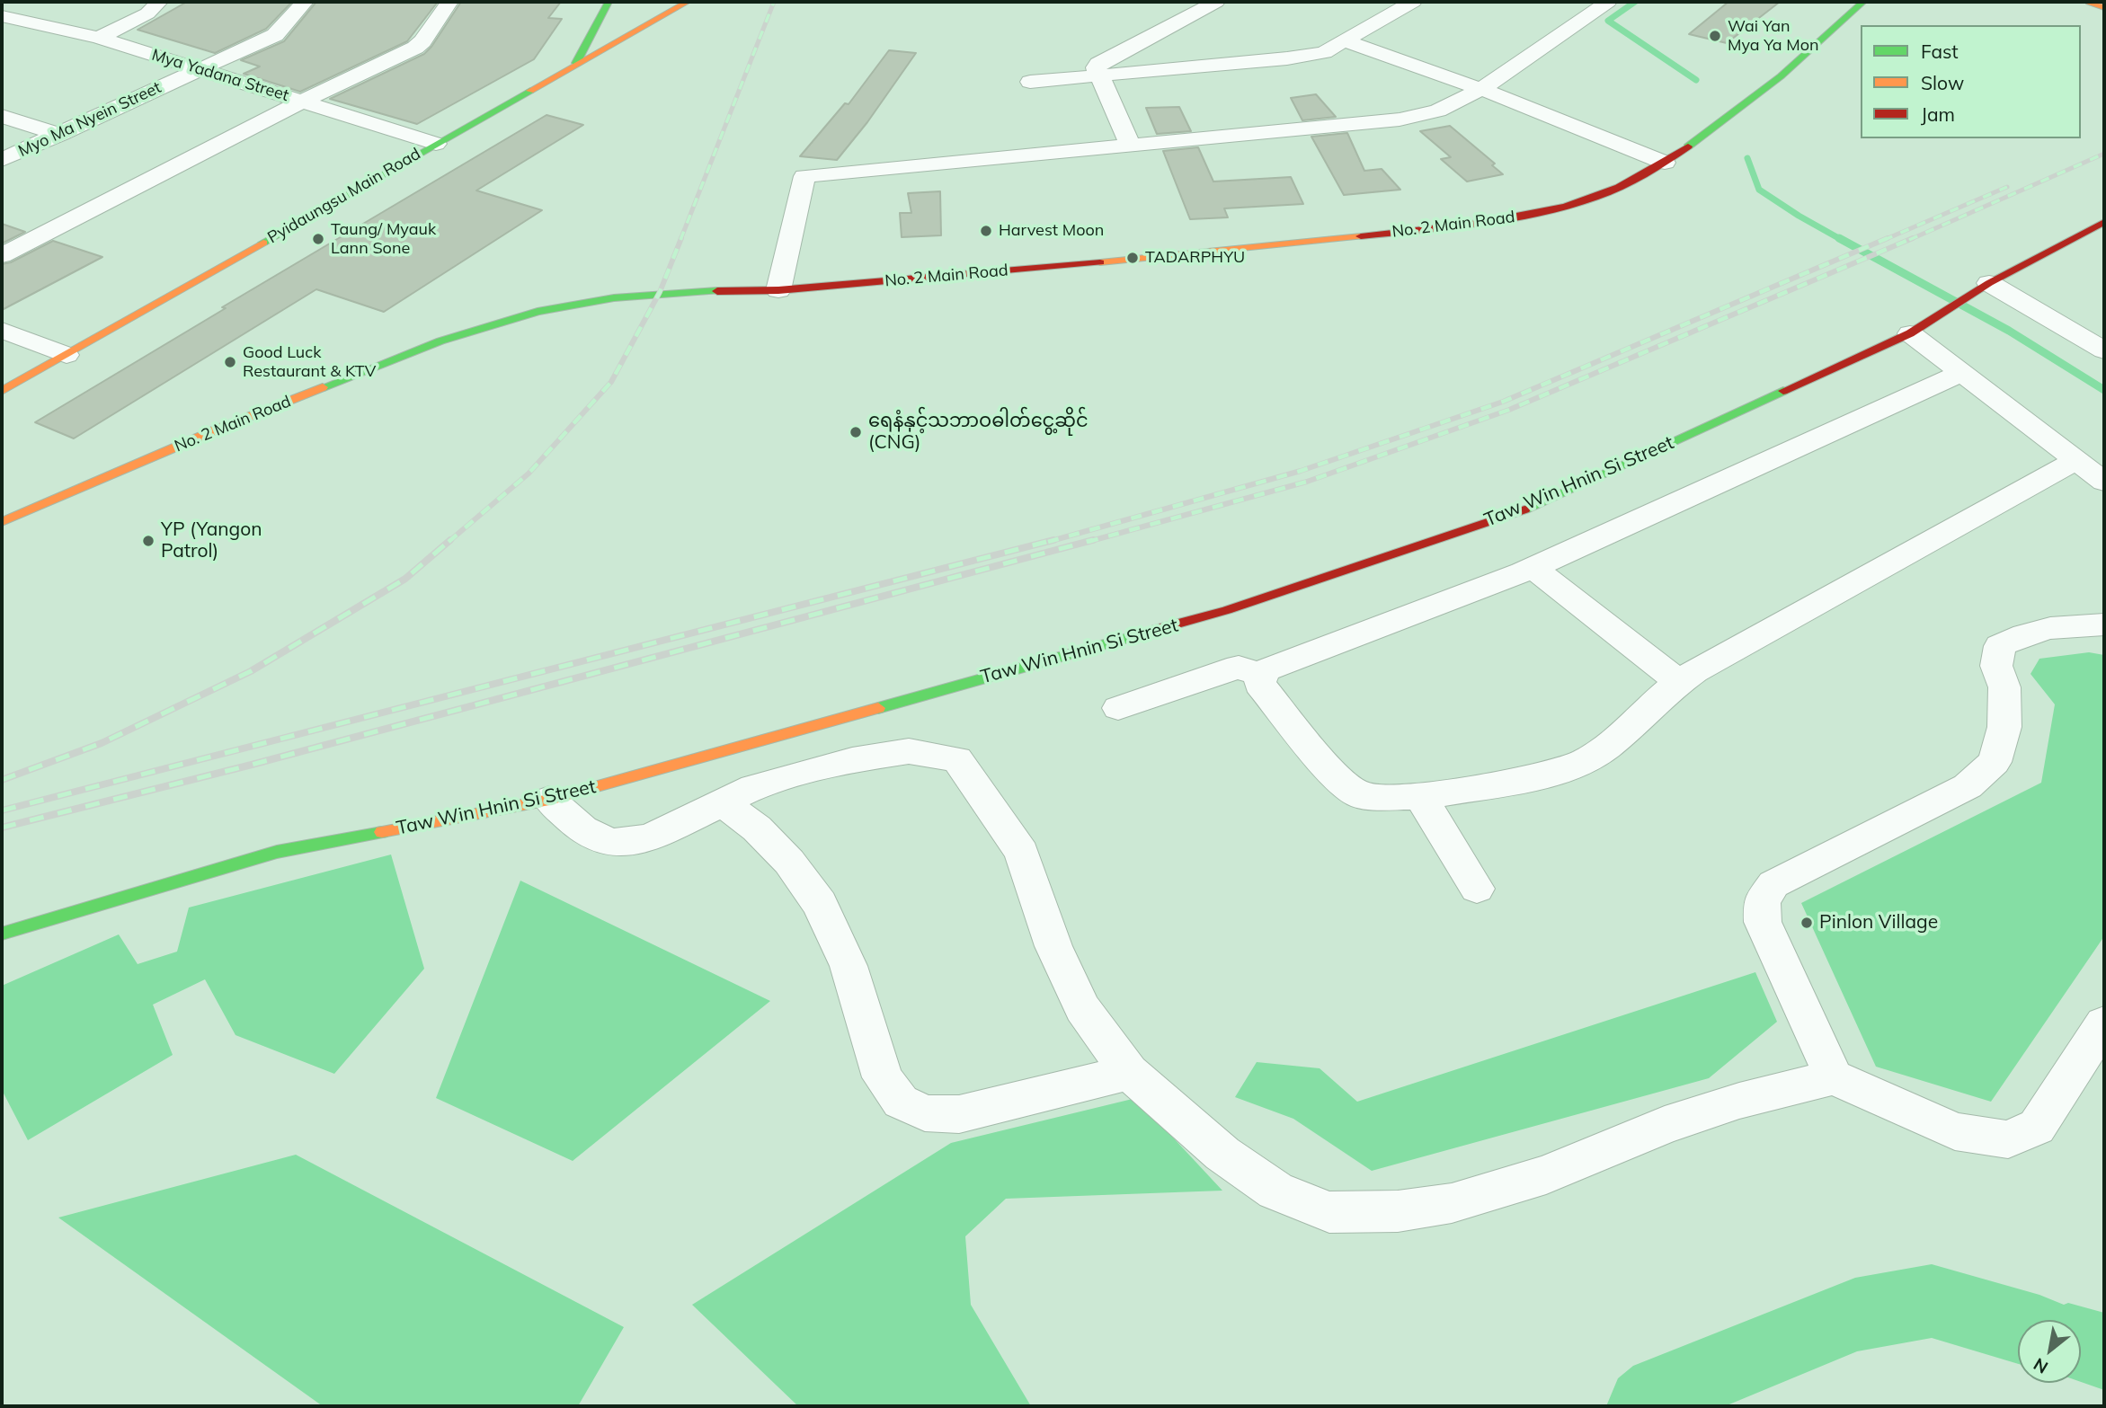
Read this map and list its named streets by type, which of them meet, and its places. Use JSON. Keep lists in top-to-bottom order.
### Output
{
  "streets": {
    "main road": ["Pyidaungsu Main Road", "No. 2 Main Road", "Taw Win Hnin Si Street"],
    "street": ["Mya Yadana Street", "Myo Ma Nyein Street"]
  },
  "crossings": [
    ["Mya Yadana Street", "Myo Ma Nyein Street"],
    ["Mya Yadana Street", "Pyidaungsu Main Road"]
  ],
  "places": [
    "Wai Yan Mya Ya Mon",
    "Harvest Moon",
    "Taung/ Myauk Lann Sone",
    "TADARPHYU",
    "Good Luck Restaurant & KTV",
    "ရေနံနှင့်သဘာဝဓါတ်ငွေ့ဆိုင် (CNG)",
    "YP (Yangon Patrol)",
    "Pinlon Village"
  ],
  "legend": ["Fast", "Slow", "Jam"],
  "north": "bottom left"
}
